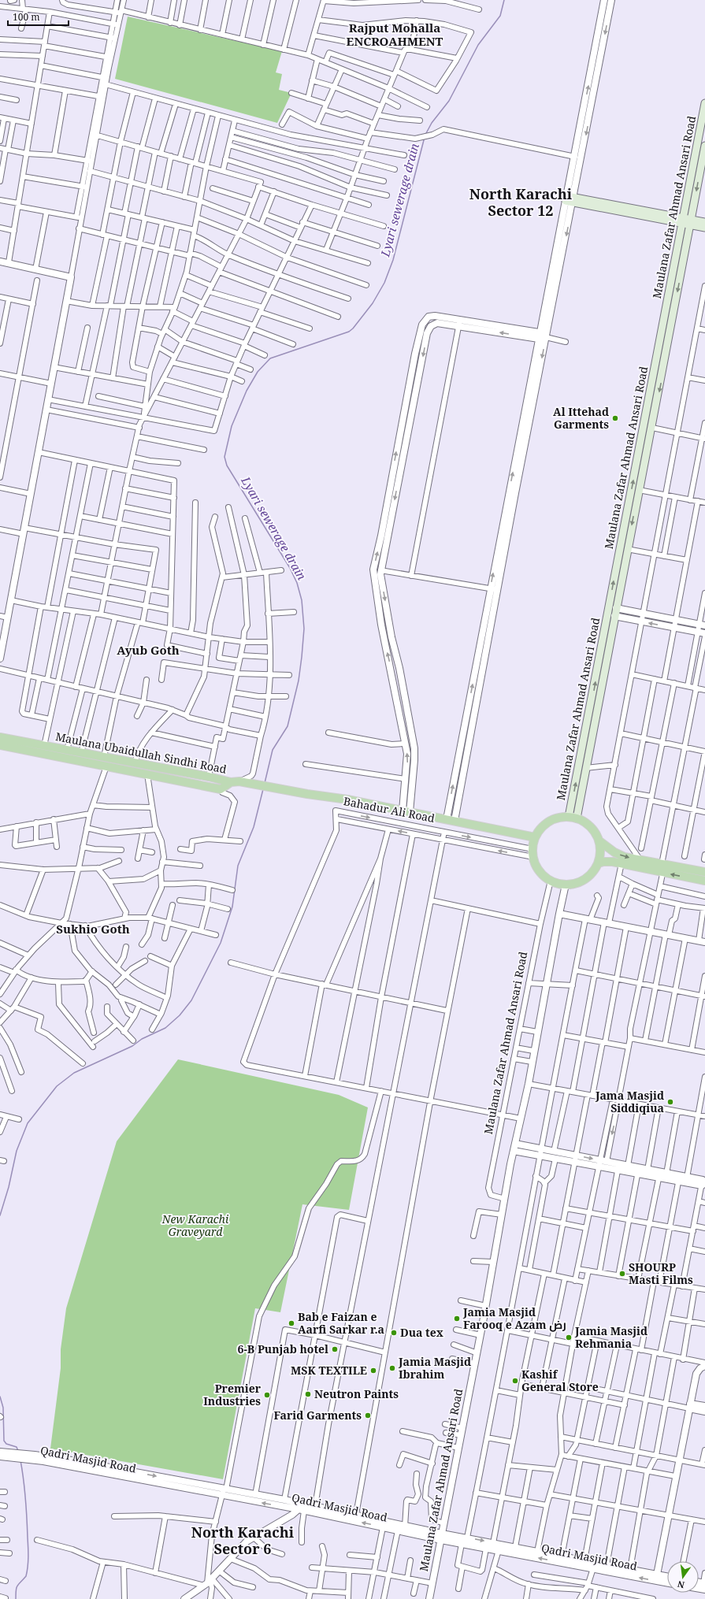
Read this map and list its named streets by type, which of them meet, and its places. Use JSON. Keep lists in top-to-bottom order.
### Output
{
  "streets": {
    "main road": ["Maulana Zafar Ahmad Ansari Road", "Maulana Ubaidullah Sindhi Road"],
    "street": ["Bahadur Ali Road", "Qadri Masjid Road"]
  },
  "crossings": [
    ["Maulana Zafar Ahmad Ansari Road", "Bahadur Ali Road"],
    ["Maulana Zafar Ahmad Ansari Road", "Qadri Masjid Road"]
  ],
  "districts": [
    "Rajput Mohalla ENCROAHMENT",
    "North Karachi Sector 12",
    "Ayub Goth",
    "Sukhio Goth",
    "North Karachi Sector 6"
  ],
  "water": ["Lyari sewerage drain"],
  "parks": ["New Karachi Graveyard"],
  "places": [
    "Al Ittehad Garments",
    "Jama Masjid Siddiqiua",
    "SHOURP Masti Films",
    "Jamia Masjid Farooq e Azam رض",
    "Bab e Faizan e Aarfi Sarkar r.a",
    "Dua tex",
    "Jamia Masjid Rehmania",
    "6-B Punjab hotel",
    "Jamia Masjid Ibrahim",
    "MSK TEXTILE",
    "Kashif General Store",
    "Neutron Paints",
    "Premier Industries",
    "Farid Garments"
  ],
  "scale_bar": "100 m",
  "north": "bottom"
}
